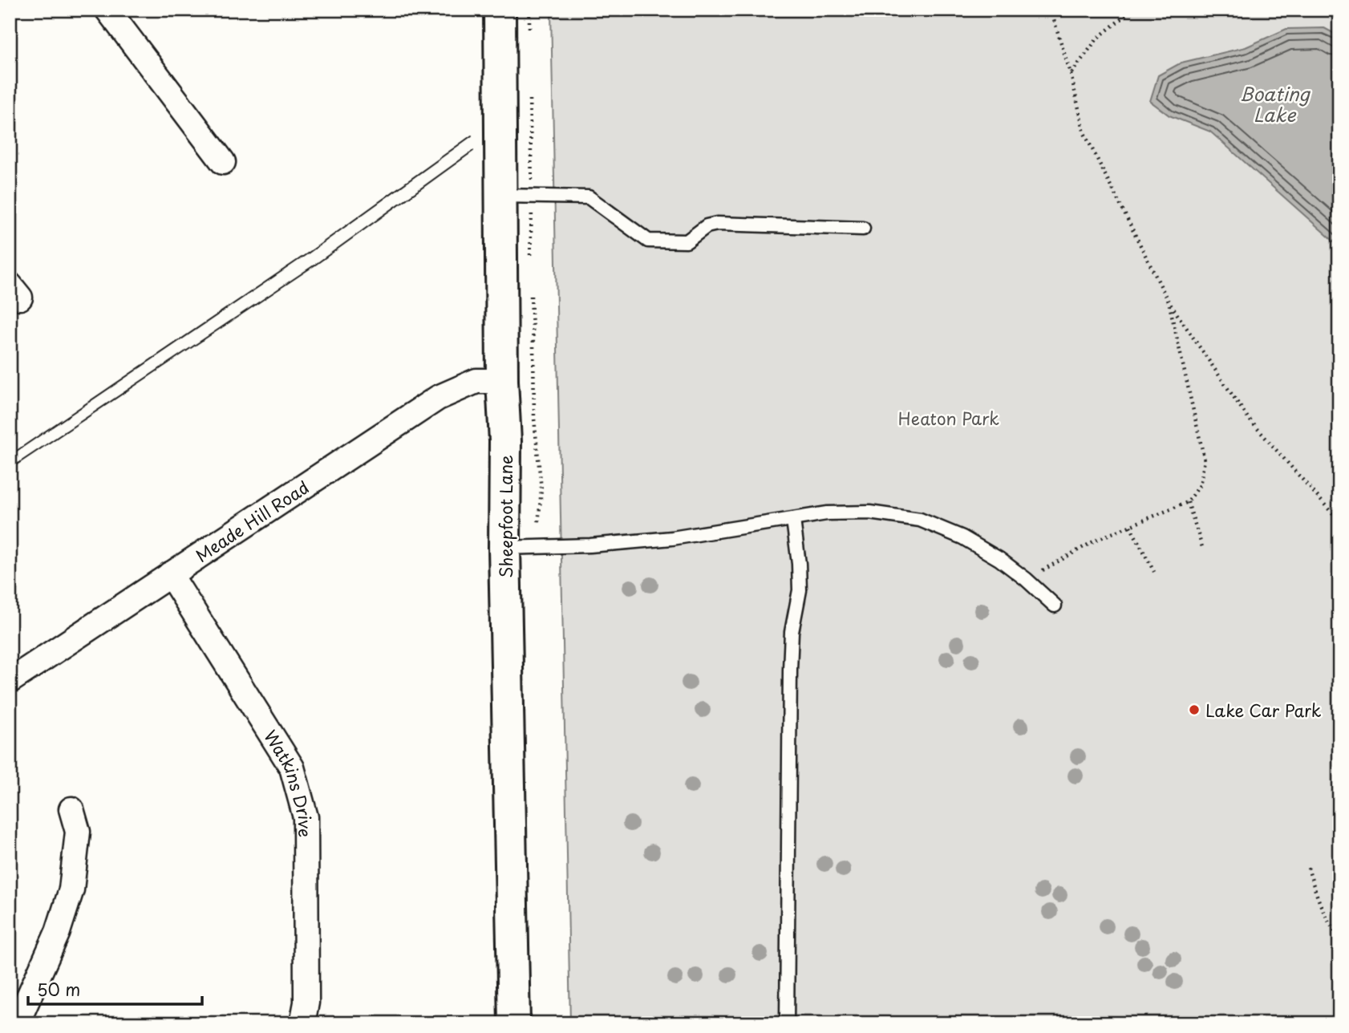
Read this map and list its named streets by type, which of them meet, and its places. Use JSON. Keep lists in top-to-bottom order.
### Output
{
  "streets": {
    "main road": ["Sheepfoot Lane"],
    "street": ["Meade Hill Road", "Watkins Drive"]
  },
  "crossings": [
    ["Sheepfoot Lane", "Meade Hill Road"],
    ["Meade Hill Road", "Watkins Drive"]
  ],
  "water": ["Boating Lake"],
  "parks": ["Heaton Park"],
  "places": ["Lake Car Park"],
  "scale_bar": "50 m"
}
